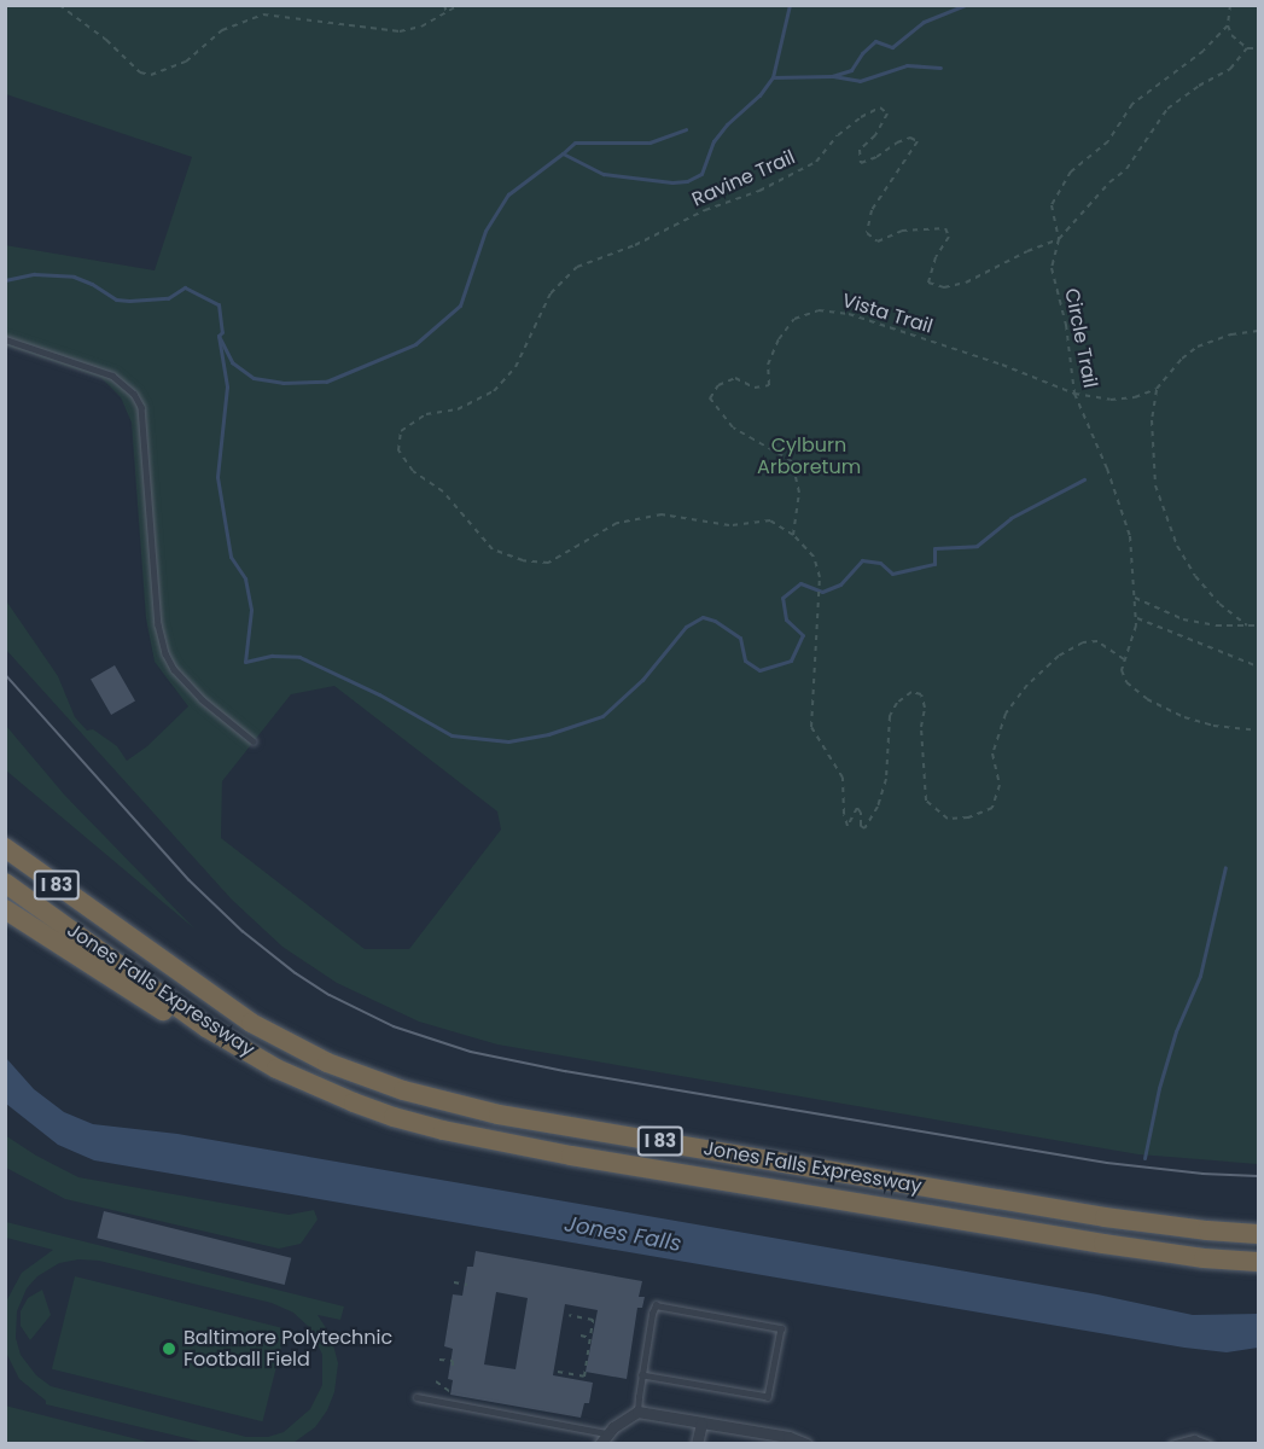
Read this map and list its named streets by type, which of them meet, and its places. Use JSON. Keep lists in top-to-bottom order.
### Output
{
  "streets": {
    "highway": ["I 83", "Jones Falls Expressway"],
    "path": ["Ravine Trail", "Vista Trail", "Circle Trail"]
  },
  "crossings": [
    ["Ravine Trail", "Vista Trail"],
    ["Ravine Trail", "Circle Trail"],
    ["Vista Trail", "Circle Trail"]
  ],
  "water": ["Jones Falls"],
  "parks": ["Cylburn Arboretum"],
  "places": ["Baltimore Polytechnic Football Field"]
}
